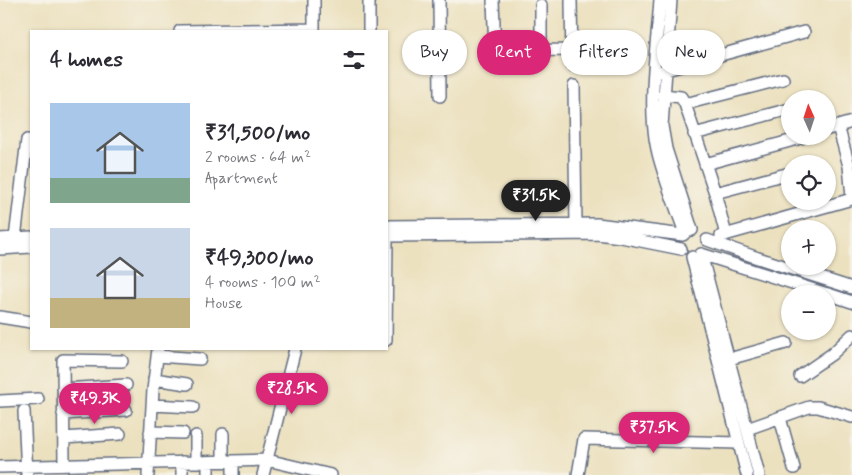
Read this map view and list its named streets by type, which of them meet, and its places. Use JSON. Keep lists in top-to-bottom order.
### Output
{
  "north": "top",
  "page": {
    "chip": [
      "Buy",
      "Rent",
      "Filters",
      "New"
    ],
    "heading": "4 homes",
    "map_buttons": ["+", "−"],
    "list": [
      {
        "name": "₹31,500/mo",
        "note": "2 rooms · 64 m² · Apartment"
      },
      {
        "name": "₹49,300/mo",
        "note": "4 rooms · 100 m² · House"
      }
    ],
    "price": [
      "₹31.5K",
      "₹28.5K",
      "₹49.3K",
      "₹37.5K"
    ]
  }
}
